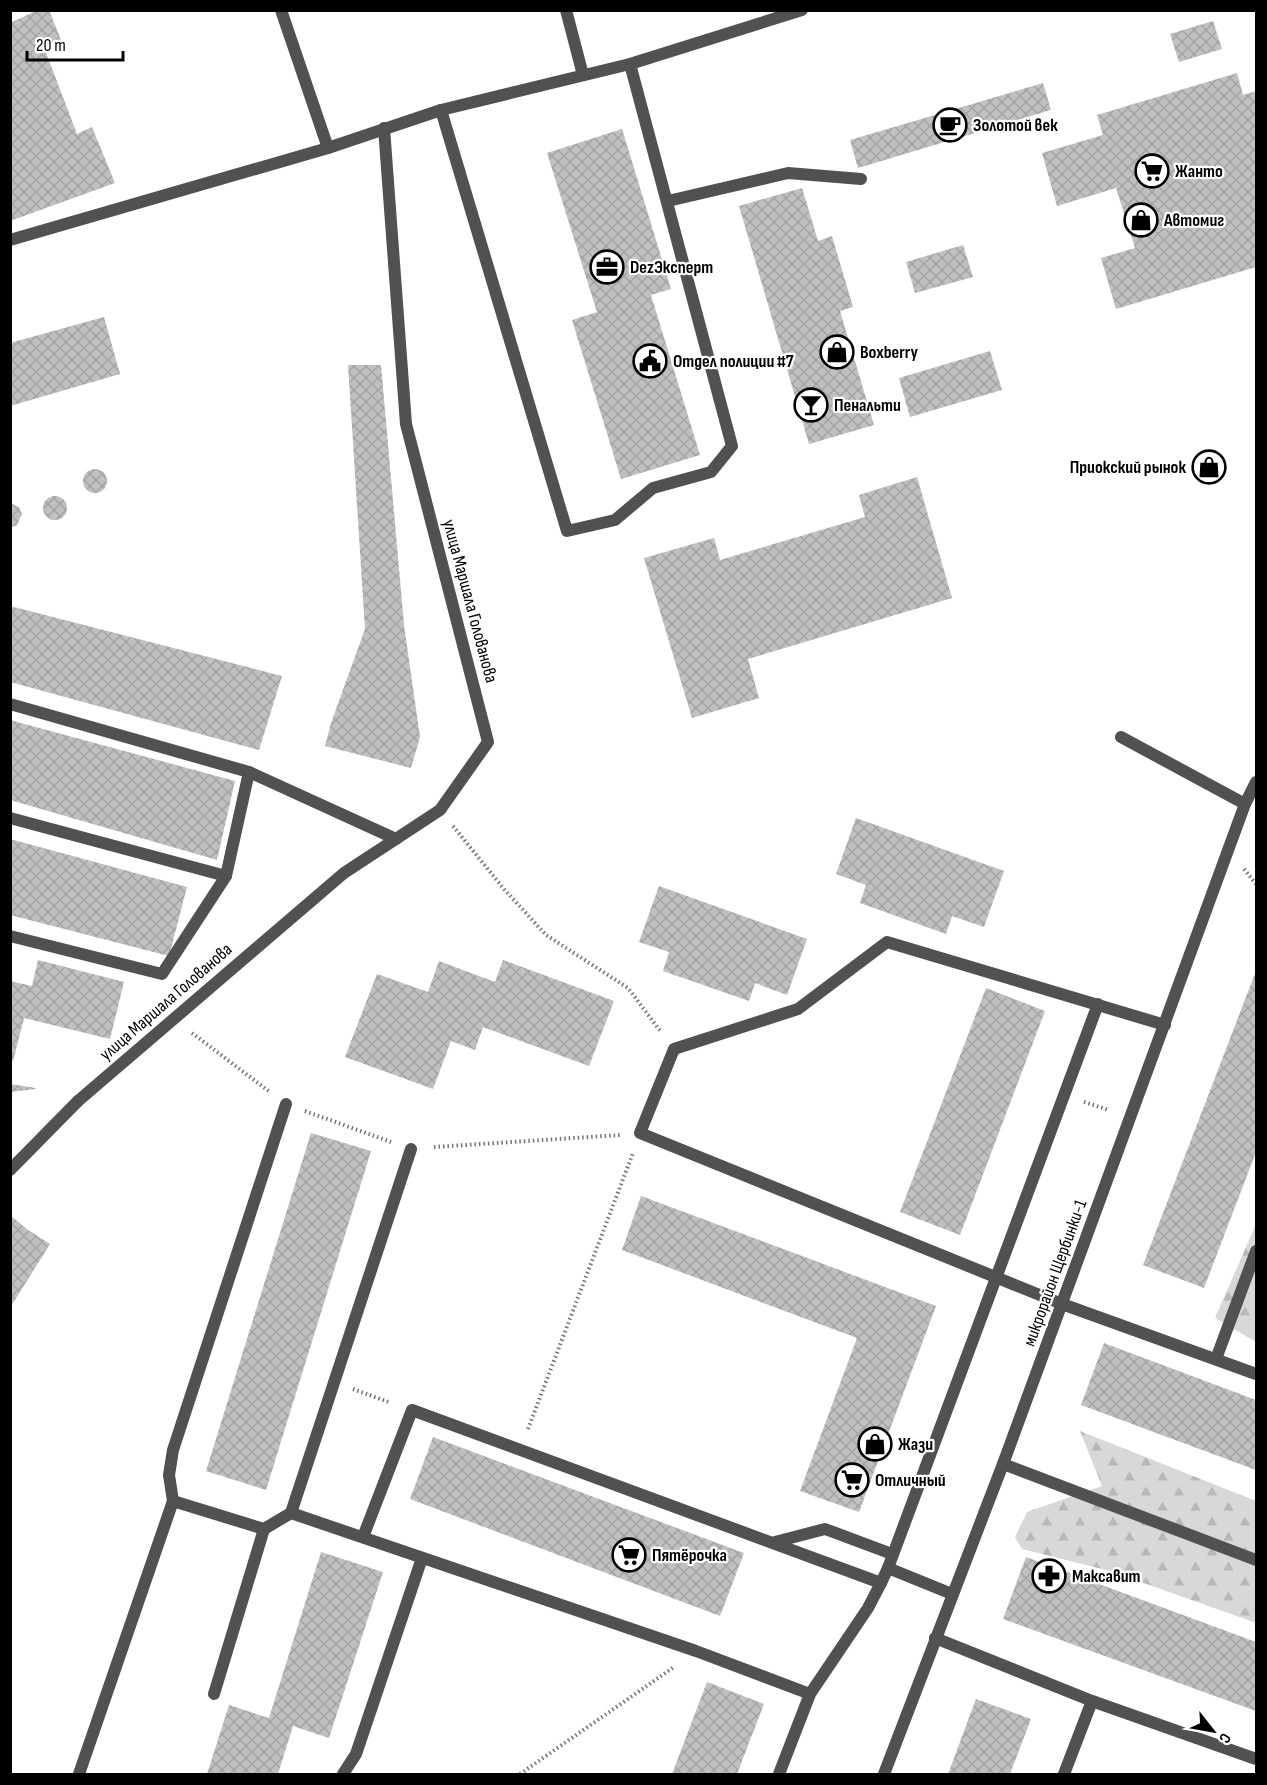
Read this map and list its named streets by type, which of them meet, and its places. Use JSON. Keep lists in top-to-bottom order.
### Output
{
  "streets": {
    "street": ["улица Маршала Голованова", "микрорайон Щербинки-1"]
  },
  "places": {
    "cafe": ["Золотой век"],
    "supermarket": ["Жанто", "Отличный", "Пятёрочка"],
    "shop": [
      "Автомиг",
      "Boxberry",
      "Приокский рынок",
      "Жази"
    ],
    "office": ["DezЭксперт"],
    "public building": ["Отдел полиции #7"],
    "bar": ["Пенальти"],
    "pharmacy": ["Максавит"]
  },
  "scale_bar": "20 m",
  "north": "bottom right"
}
